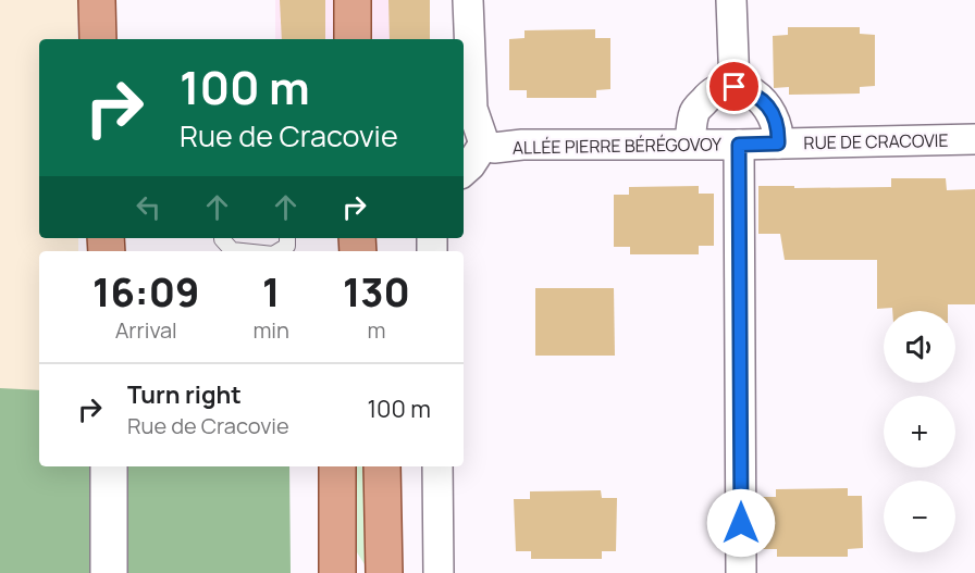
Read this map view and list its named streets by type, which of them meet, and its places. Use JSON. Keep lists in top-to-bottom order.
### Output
{
  "streets": {
    "street": ["RUE DE CRACOVIE", "ALLÉE PIERRE BÉRÉGOVOY"]
  },
  "crossings": [
    ["RUE DE CRACOVIE", "ALLÉE PIERRE BÉRÉGOVOY"]
  ],
  "page": {
    "turn": ["100 m", "Rue de Cracovie"],
    "eta": [
      "16:09",
      "Arrival",
      "1",
      "min",
      "130",
      "m"
    ],
    "map_buttons": ["+", "−"],
    "list": [
      {
        "name": "Turn right",
        "note": "Rue de Cracovie",
        "value": "100 m"
      }
    ]
  }
}
